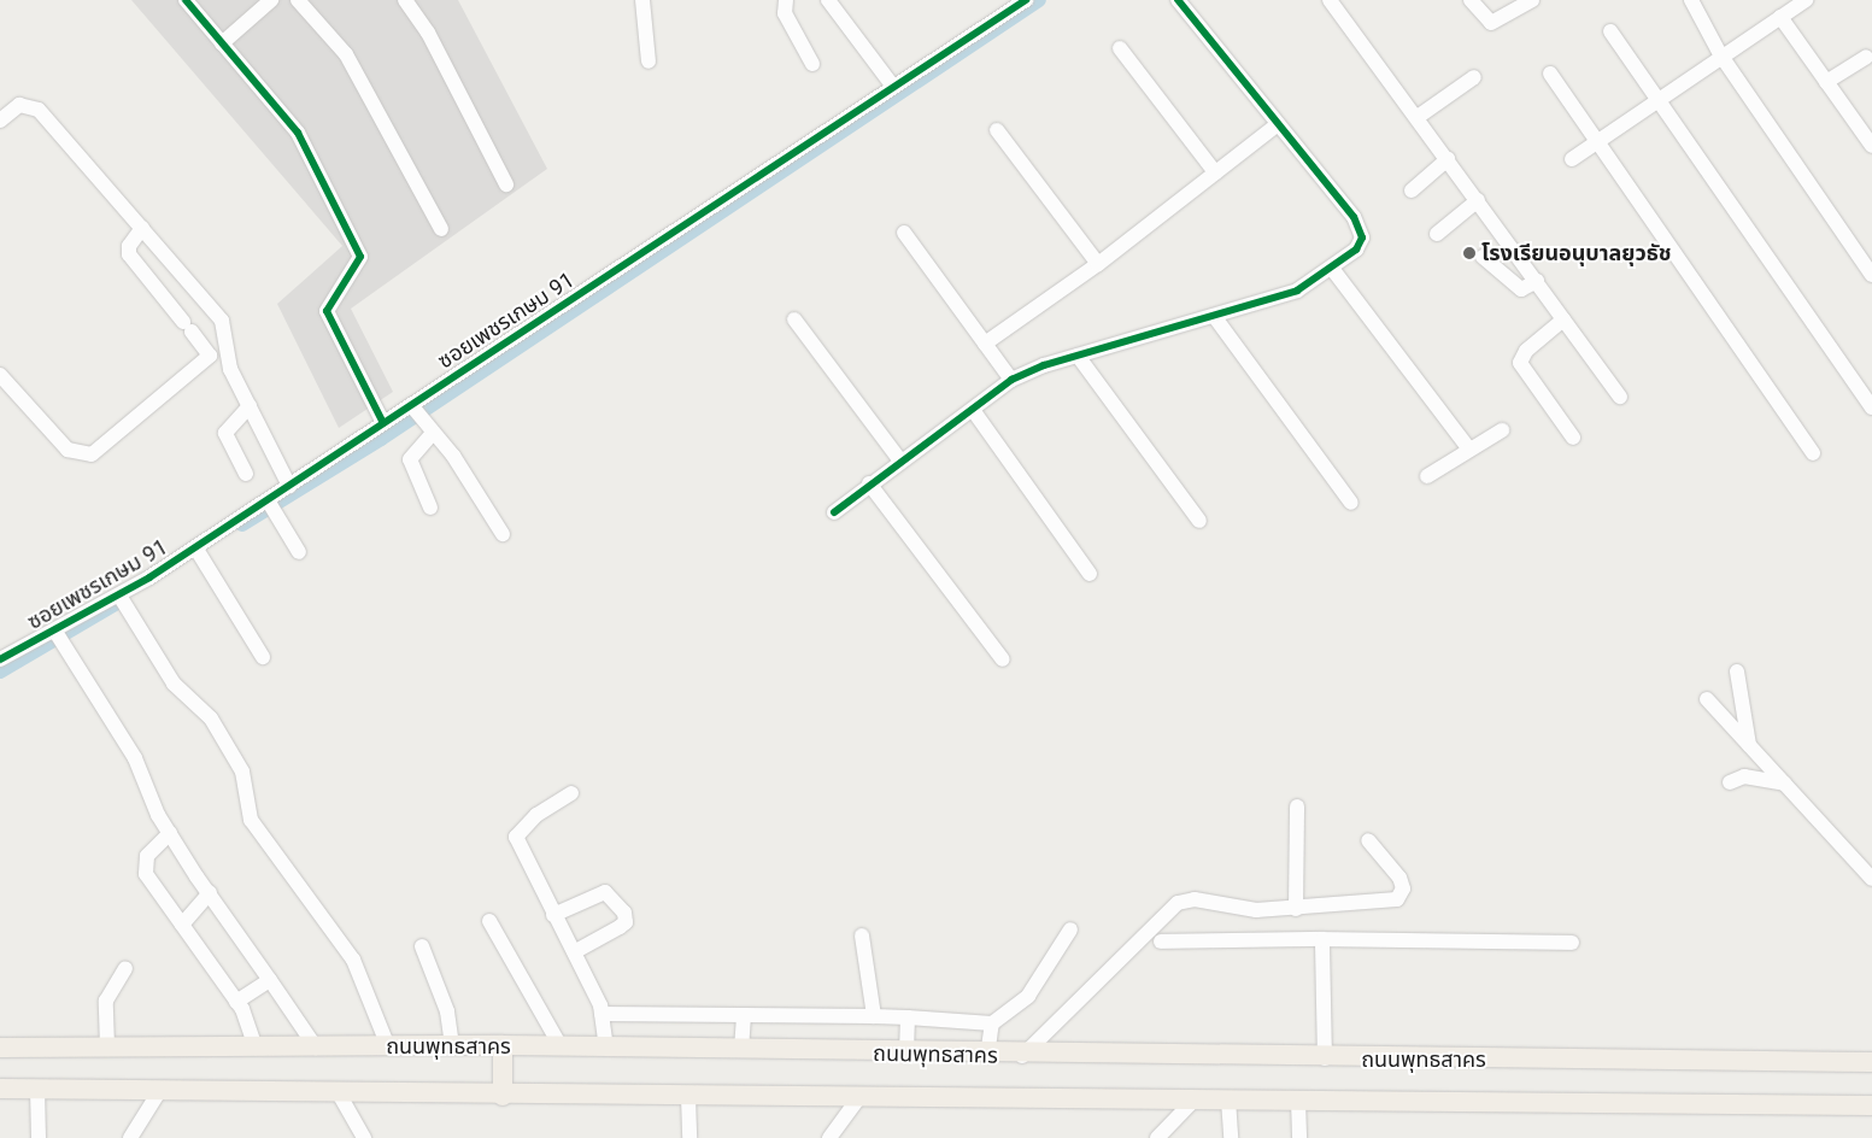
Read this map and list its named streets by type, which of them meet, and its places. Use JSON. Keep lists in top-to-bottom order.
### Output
{
  "streets": {
    "main road": ["ถนนพุทธสาคร"],
    "street": ["ซอยเพชรเกษม 91"]
  },
  "places": ["โรงเรียนอนุบาลยุวธัช"]
}
